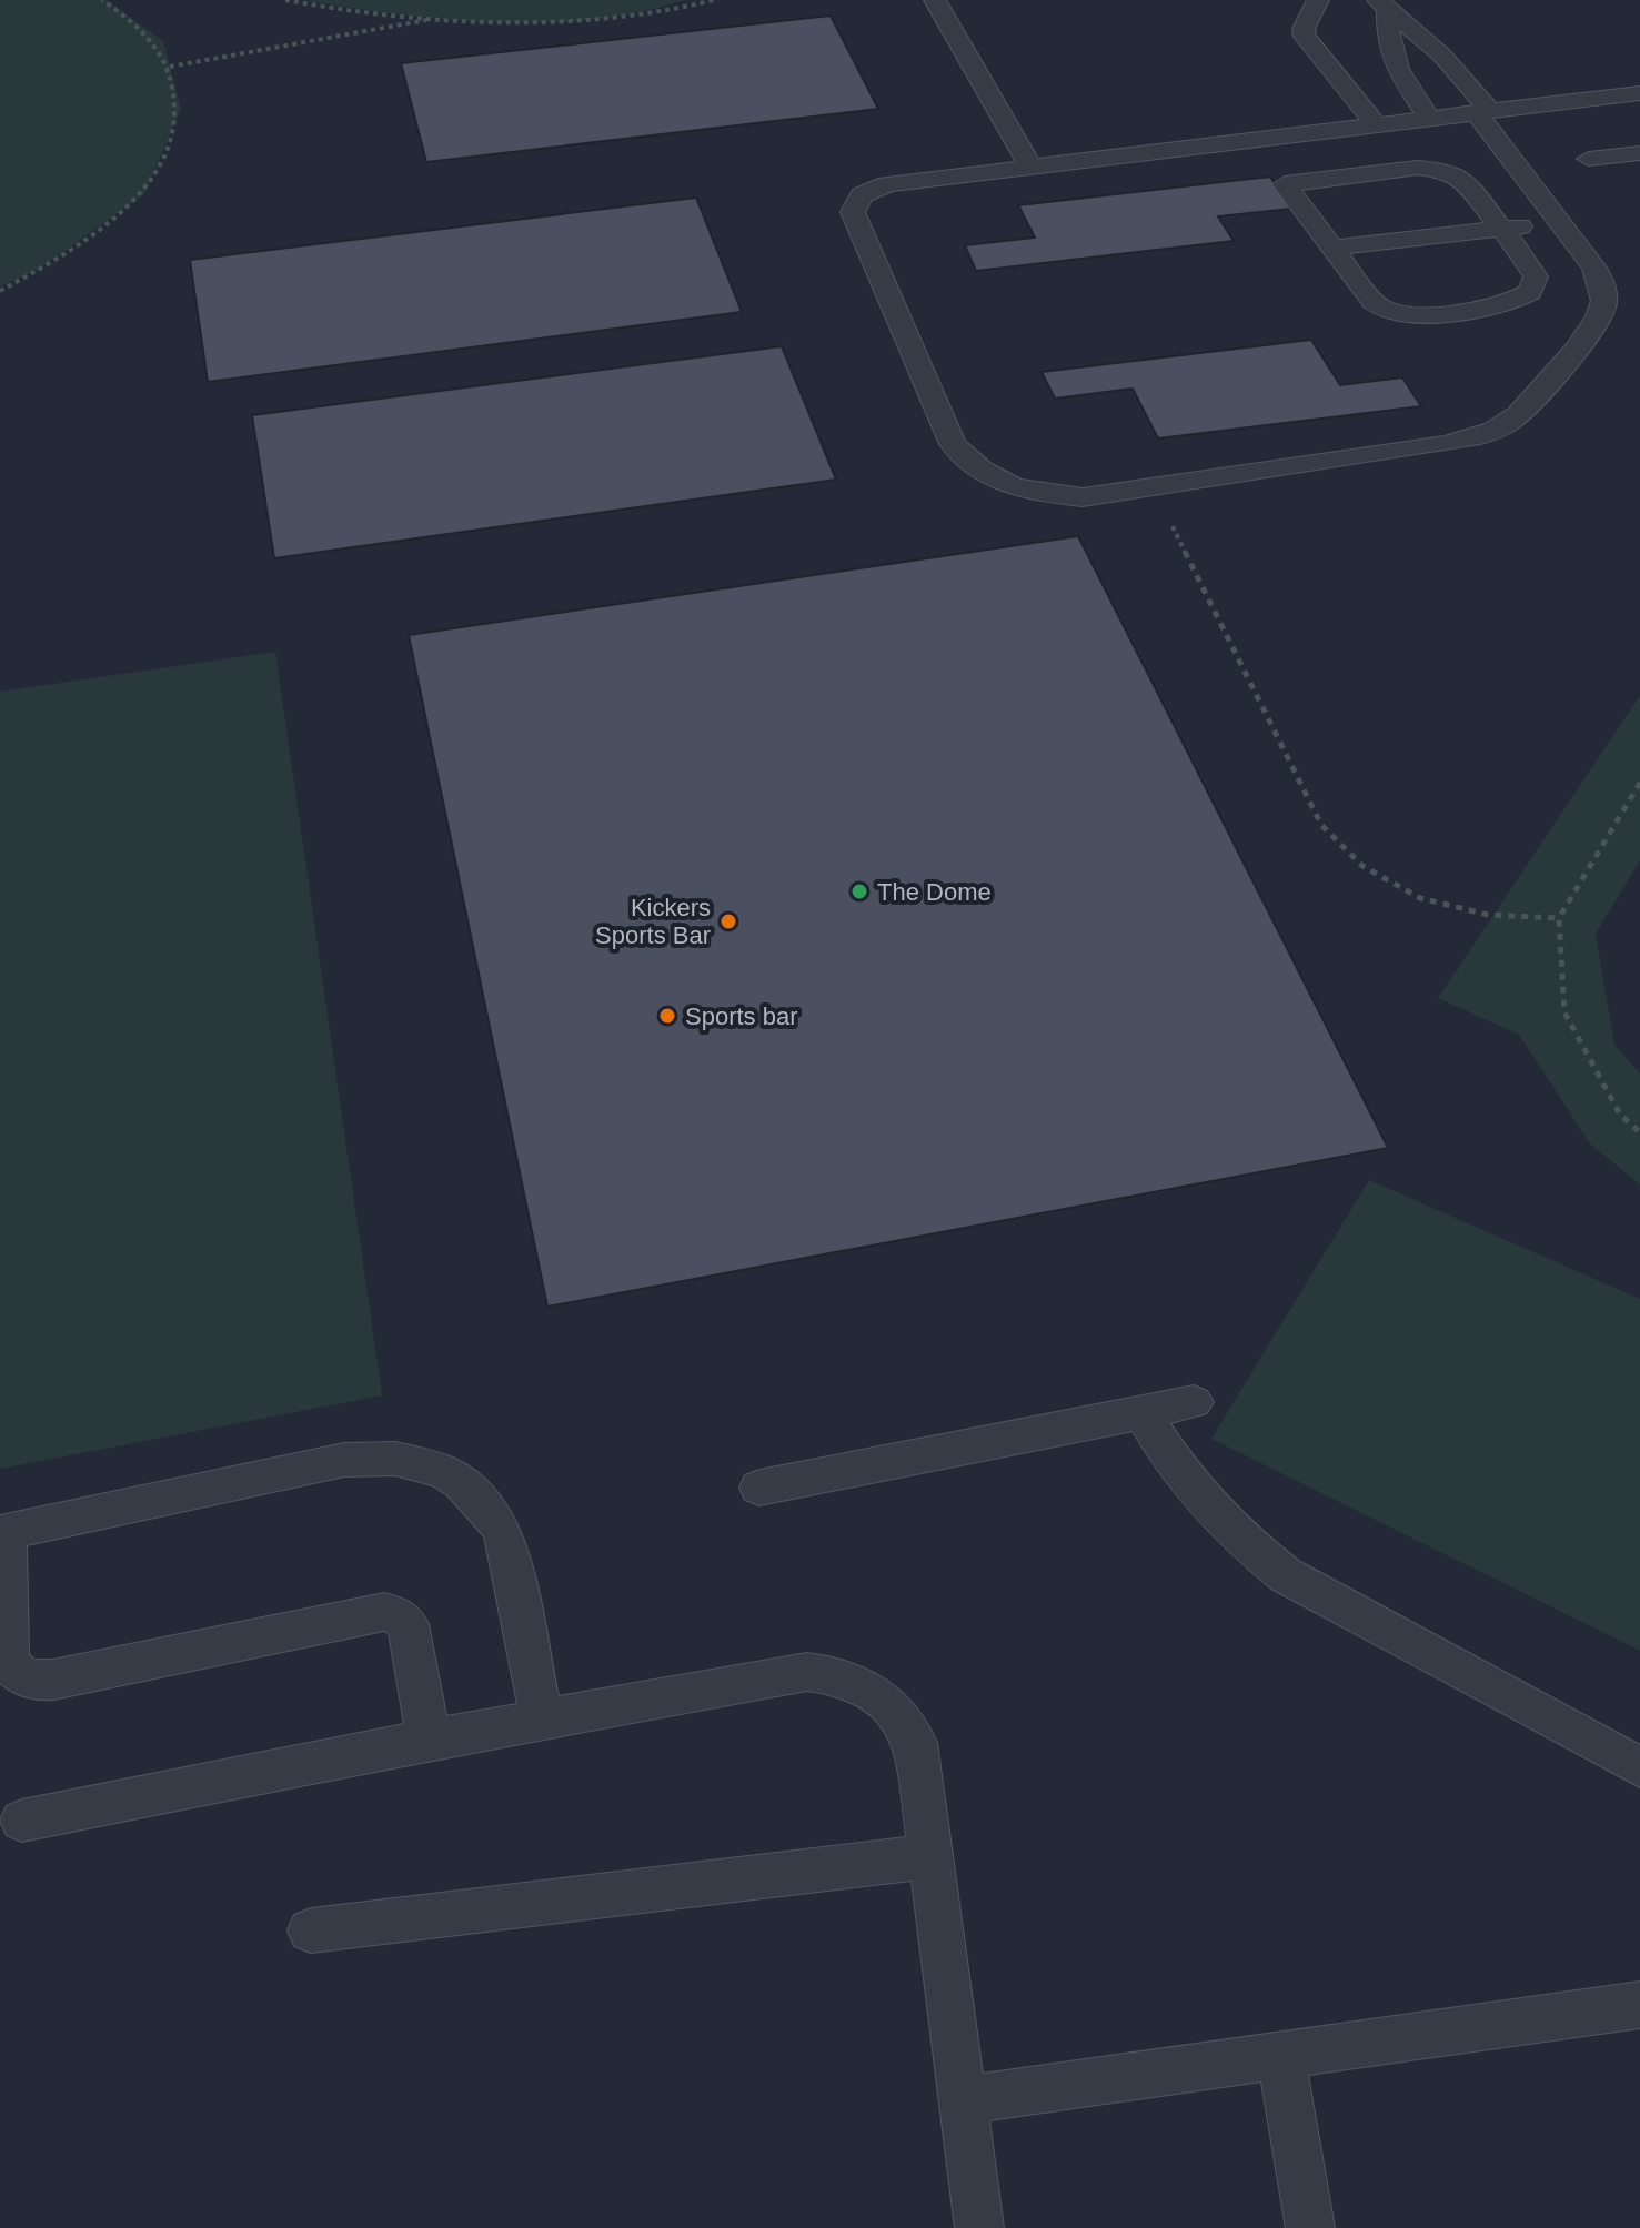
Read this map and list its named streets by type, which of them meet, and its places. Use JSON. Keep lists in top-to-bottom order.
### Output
{
  "places": ["The Dome", "Kickers Sports Bar", "Sports bar"]
}
